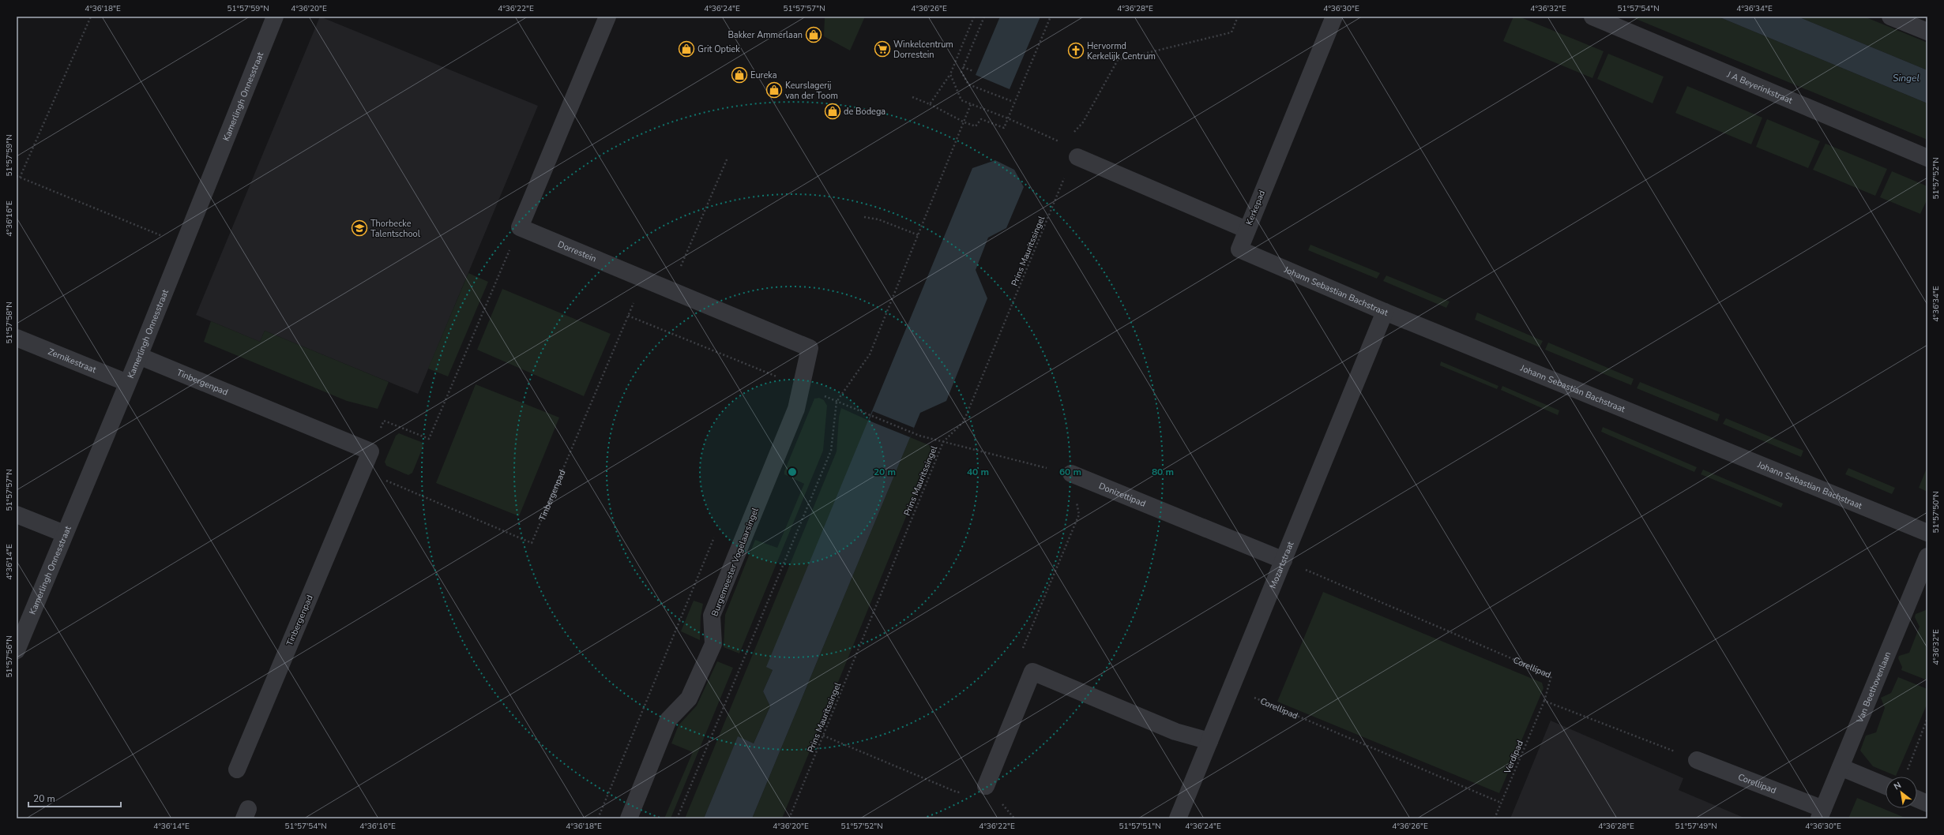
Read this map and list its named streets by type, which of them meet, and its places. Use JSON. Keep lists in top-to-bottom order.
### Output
{
  "streets": {
    "street": [
      "J A Beyerinkstraat",
      "Kamerlingh Onnesstraat",
      "Kerkepad",
      "Dorrestein",
      "Johann Sebastian Bachstraat",
      "Zernikestraat",
      "Tinbergenpad",
      "Donizettipad",
      "Burgemeester Vogelaarsingel",
      "Mozartstraat",
      "Corellipad",
      "Van Beethovenlaan"
    ],
    "path": ["Prins Mauritssingel", "Verdipad"]
  },
  "crossings": [
    ["Kamerlingh Onnesstraat", "Zernikestraat"],
    ["Kamerlingh Onnesstraat", "Tinbergenpad"],
    ["Kerkepad", "Prins Mauritssingel"],
    ["Kerkepad", "Johann Sebastian Bachstraat"],
    ["Dorrestein", "Tinbergenpad"],
    ["Dorrestein", "Burgemeester Vogelaarsingel"],
    ["Johann Sebastian Bachstraat", "Mozartstraat"],
    ["Donizettipad", "Mozartstraat"],
    ["Donizettipad", "Corellipad"],
    ["Mozartstraat", "Corellipad"],
    ["Corellipad", "Van Beethovenlaan"],
    ["Corellipad", "Verdipad"]
  ],
  "water": ["Singel"],
  "places": {
    "shop": [
      "Bakker Ammerlaan",
      "Grit Optiek",
      "Eureka",
      "Keurslagerij van der Toom",
      "de Bodega"
    ],
    "supermarket": ["Winkelcentrum Dorrestein"],
    "church": ["Hervormd Kerkelijk Centrum"],
    "school or university": ["Thorbecke Talentschool"]
  },
  "scale_bar": "20 m",
  "north": "top left",
  "coordinates": [
    "4°36'18\"E",
    "51°57'59\"N",
    "4°36'20\"E",
    "4°36'22\"E",
    "4°36'24\"E",
    "51°57'57\"N",
    "4°36'26\"E",
    "4°36'28\"E",
    "4°36'30\"E",
    "4°36'32\"E",
    "51°57'54\"N",
    "4°36'34\"E",
    "51°57'52\"N",
    "4°36'16\"E",
    "51°57'58\"N",
    "51°57'50\"N",
    "4°36'14\"E",
    "51°57'56\"N",
    "51°57'51\"N",
    "51°57'49\"N"
  ],
  "rings": [
    "20 m",
    "40 m",
    "60 m",
    "80 m"
  ]
}
